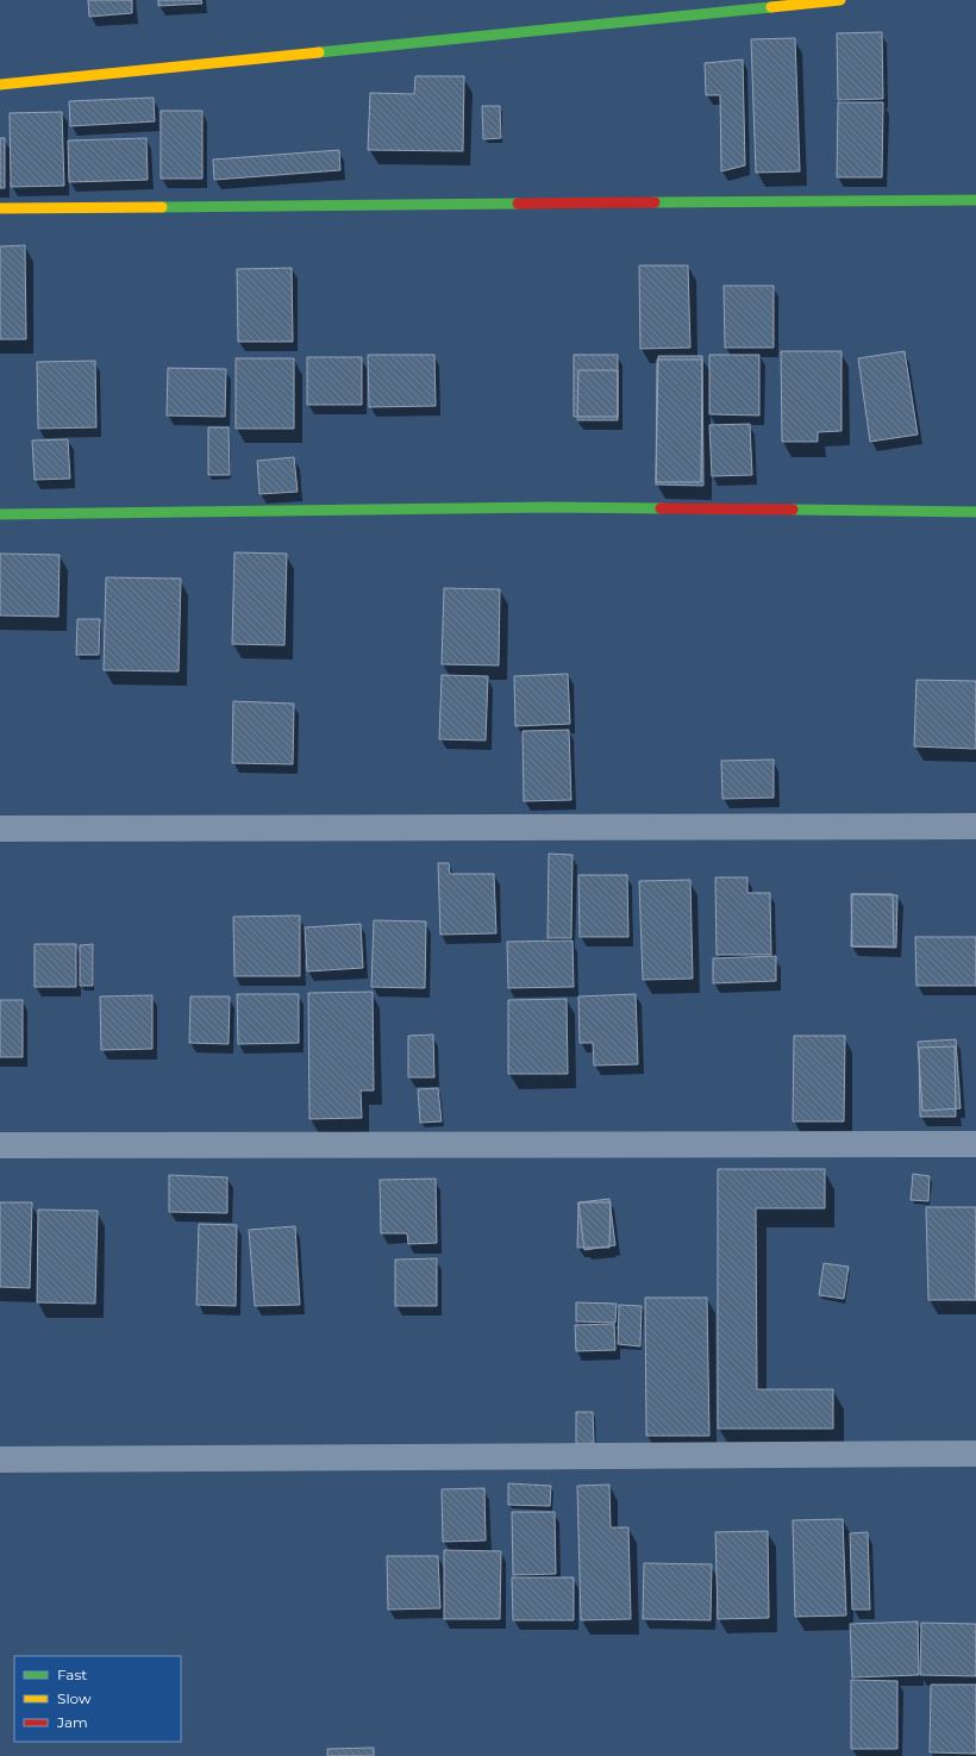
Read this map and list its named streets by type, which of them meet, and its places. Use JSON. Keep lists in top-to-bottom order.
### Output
{
  "legend": ["Fast", "Slow", "Jam"]
}
